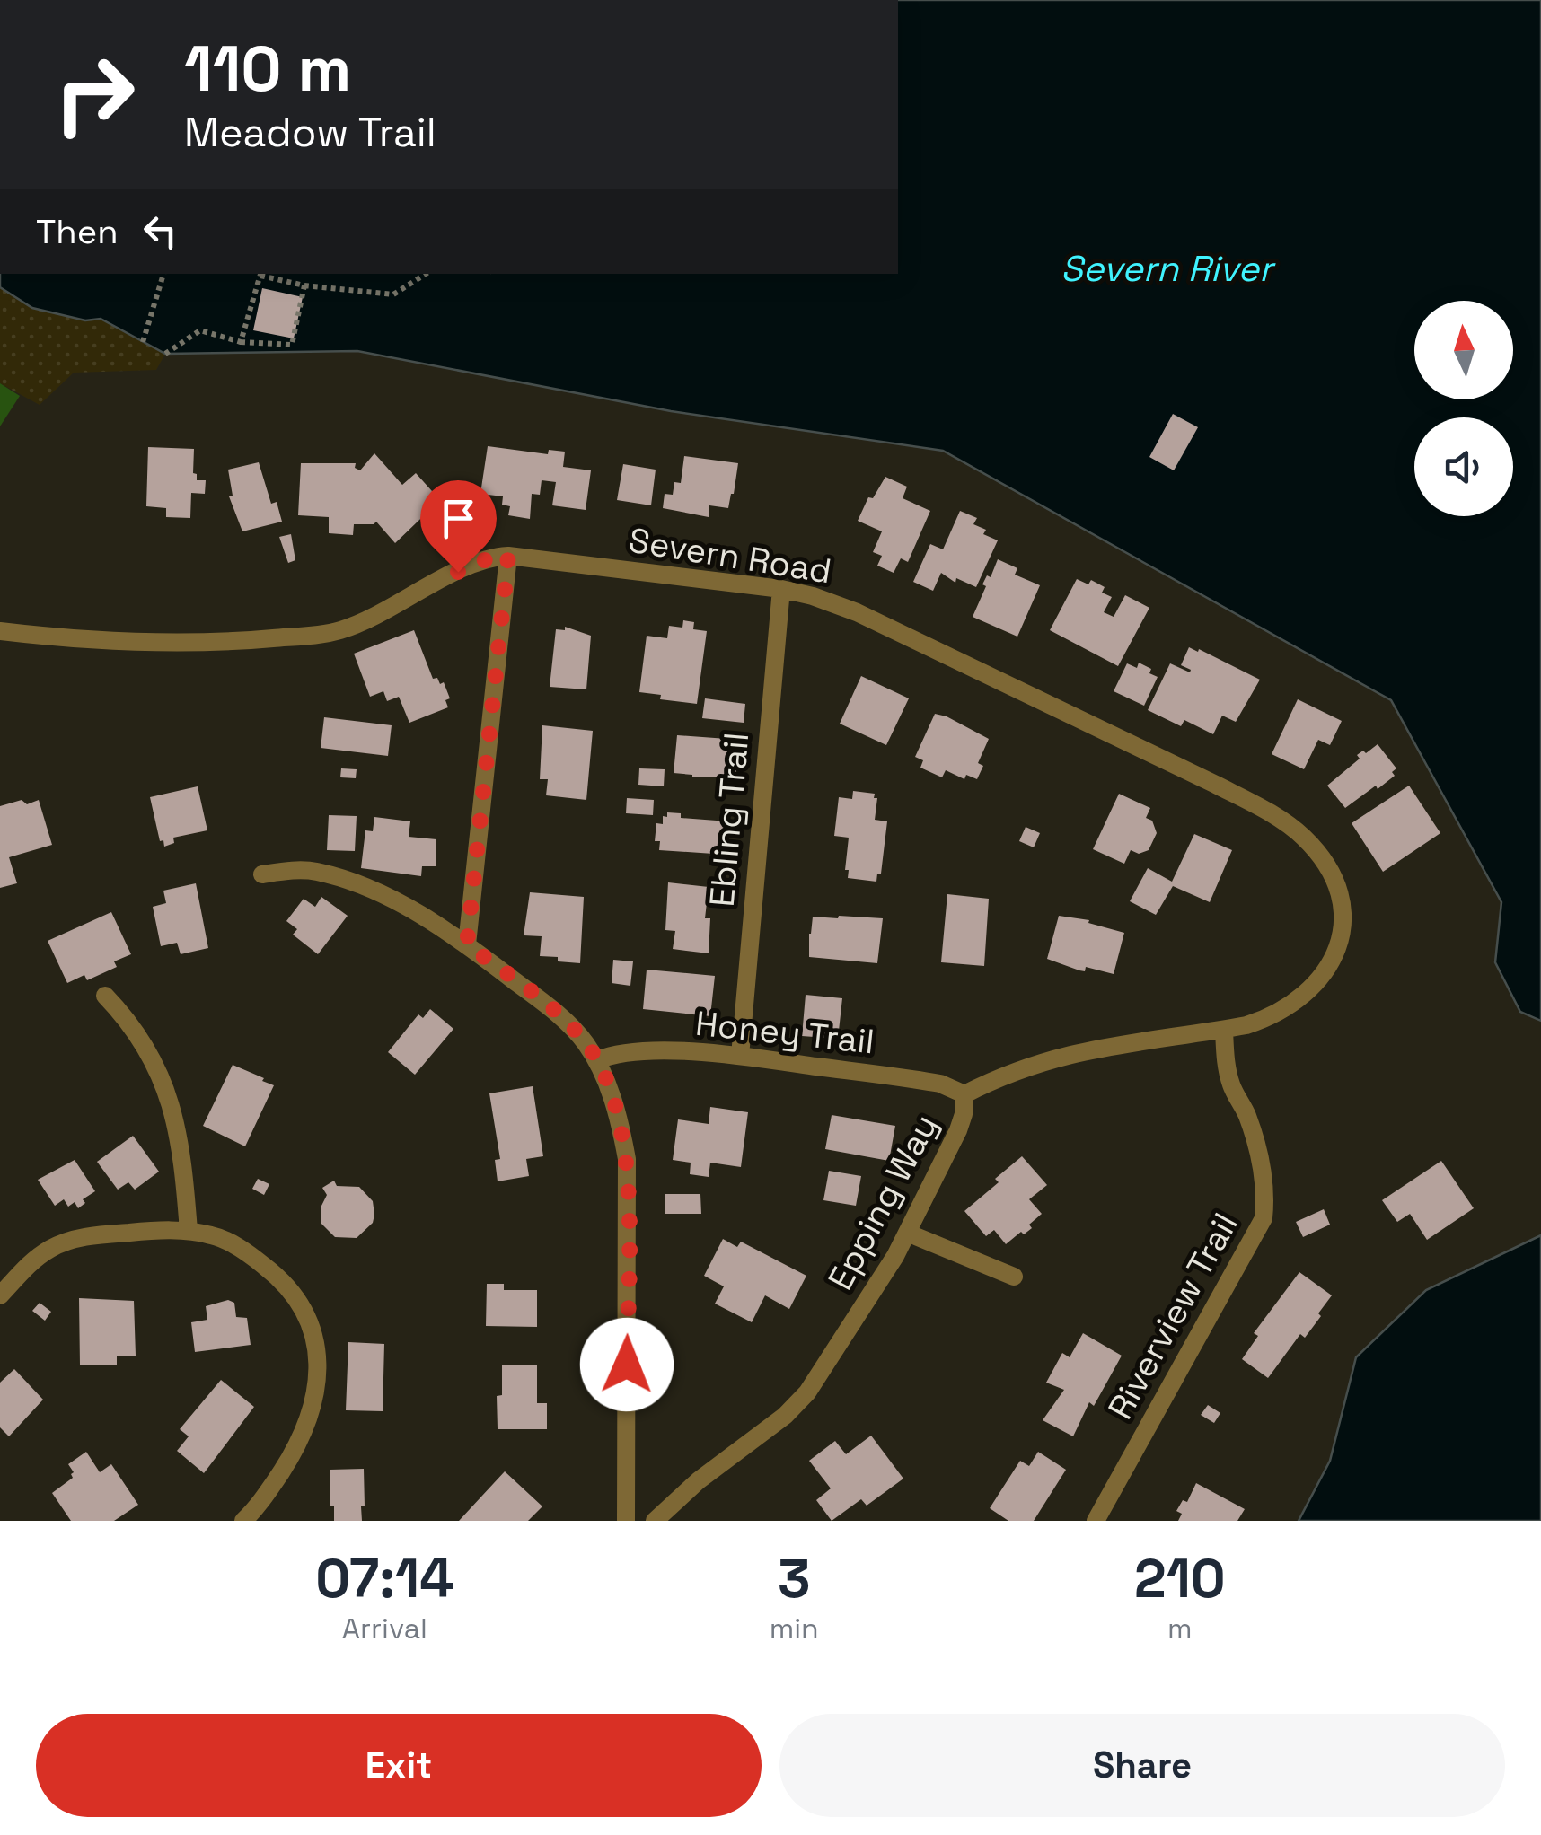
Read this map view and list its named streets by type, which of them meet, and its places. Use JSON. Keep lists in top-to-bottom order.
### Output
{
  "streets": {
    "street": [
      "Severn Road",
      "Ebling Trail",
      "Honey Trail",
      "Epping Way",
      "Riverview Trail"
    ]
  },
  "crossings": [
    ["Severn Road", "Ebling Trail"],
    ["Severn Road", "Epping Way"],
    ["Severn Road", "Riverview Trail"],
    ["Ebling Trail", "Honey Trail"],
    ["Honey Trail", "Epping Way"],
    ["Epping Way", "Riverview Trail"]
  ],
  "water": ["Severn River"],
  "north": "top",
  "page": {
    "turn": ["110 m", "Meadow Trail"],
    "then": "Then",
    "eta": [
      "07:14",
      "Arrival",
      "3",
      "min",
      "210",
      "m"
    ],
    "buttons": ["Exit", "Share"]
  }
}
